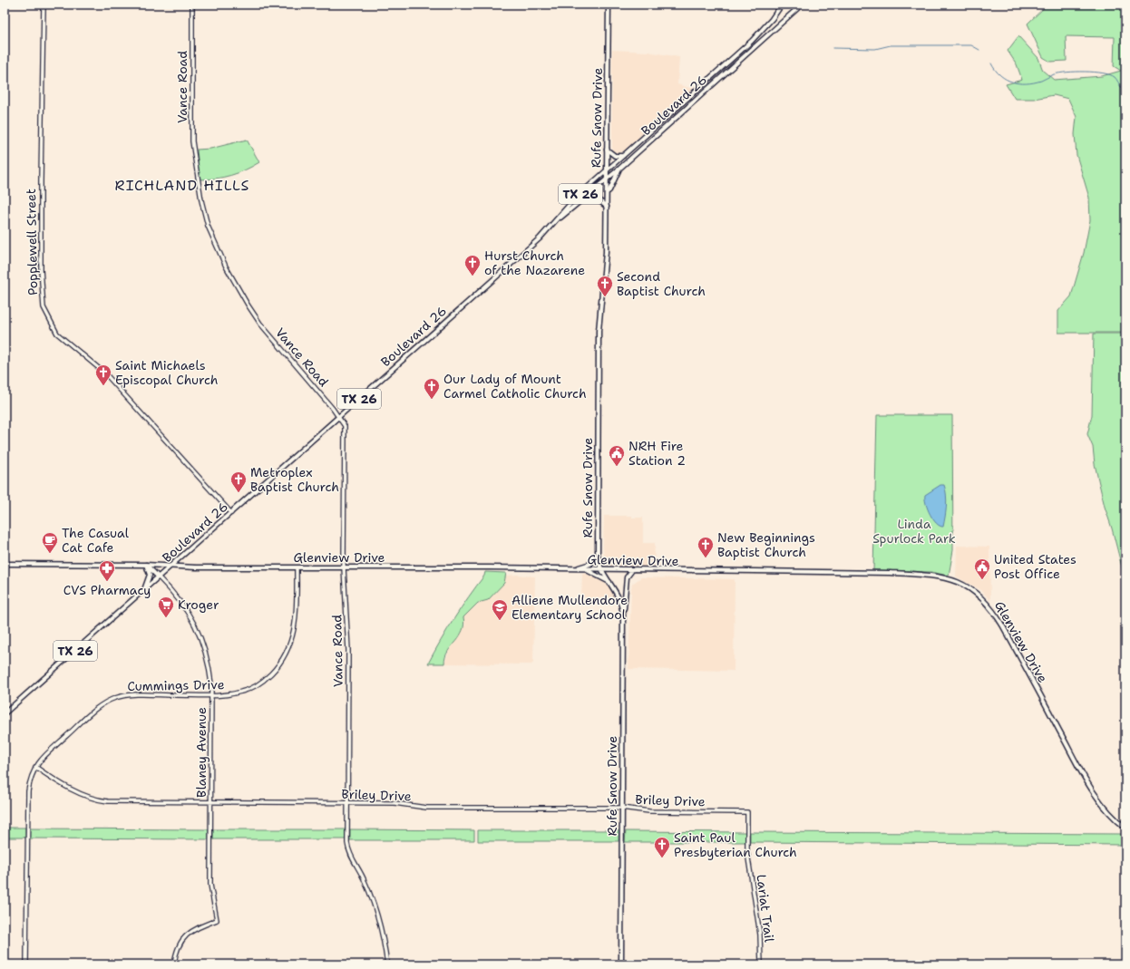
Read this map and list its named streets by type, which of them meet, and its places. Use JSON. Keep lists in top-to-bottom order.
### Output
{
  "streets": {
    "main road": [
      "Boulevard 26",
      "Rufe Snow Drive",
      "TX 26",
      "Glenview Drive"
    ],
    "street": [
      "Vance Road",
      "Popplewell Street",
      "Cummings Drive",
      "Blaney Avenue",
      "Briley Drive",
      "Lariat Trail"
    ]
  },
  "crossings": [
    ["Vance Road", "Boulevard 26"],
    ["Vance Road", "Glenview Drive"],
    ["Vance Road", "Briley Drive"],
    ["Boulevard 26", "Rufe Snow Drive"],
    ["Boulevard 26", "Popplewell Street"],
    ["Boulevard 26", "Glenview Drive"],
    ["Boulevard 26", "Blaney Avenue"],
    ["Rufe Snow Drive", "Glenview Drive"],
    ["Rufe Snow Drive", "Briley Drive"],
    ["Glenview Drive", "Cummings Drive"],
    ["Cummings Drive", "Blaney Avenue"],
    ["Cummings Drive", "Briley Drive"],
    ["Blaney Avenue", "Briley Drive"],
    ["Briley Drive", "Lariat Trail"]
  ],
  "districts": ["RICHLAND HILLS"],
  "parks": ["Linda Spurlock Park"],
  "places": {
    "church": [
      "Hurst Church of the Nazarene",
      "Second Baptist Church",
      "Saint Michaels Episcopal Church",
      "Our Lady of Mount Carmel Catholic Church",
      "Metroplex Baptist Church",
      "New Beginnings Baptist Church",
      "Saint Paul Presbyterian Church"
    ],
    "public building": ["NRH Fire Station 2", "United States Post Office"],
    "cafe": ["The Casual Cat Cafe"],
    "pharmacy": ["CVS Pharmacy"],
    "supermarket": ["Kroger"],
    "school or university": ["Alliene Mullendore Elementary School"]
  }
}
